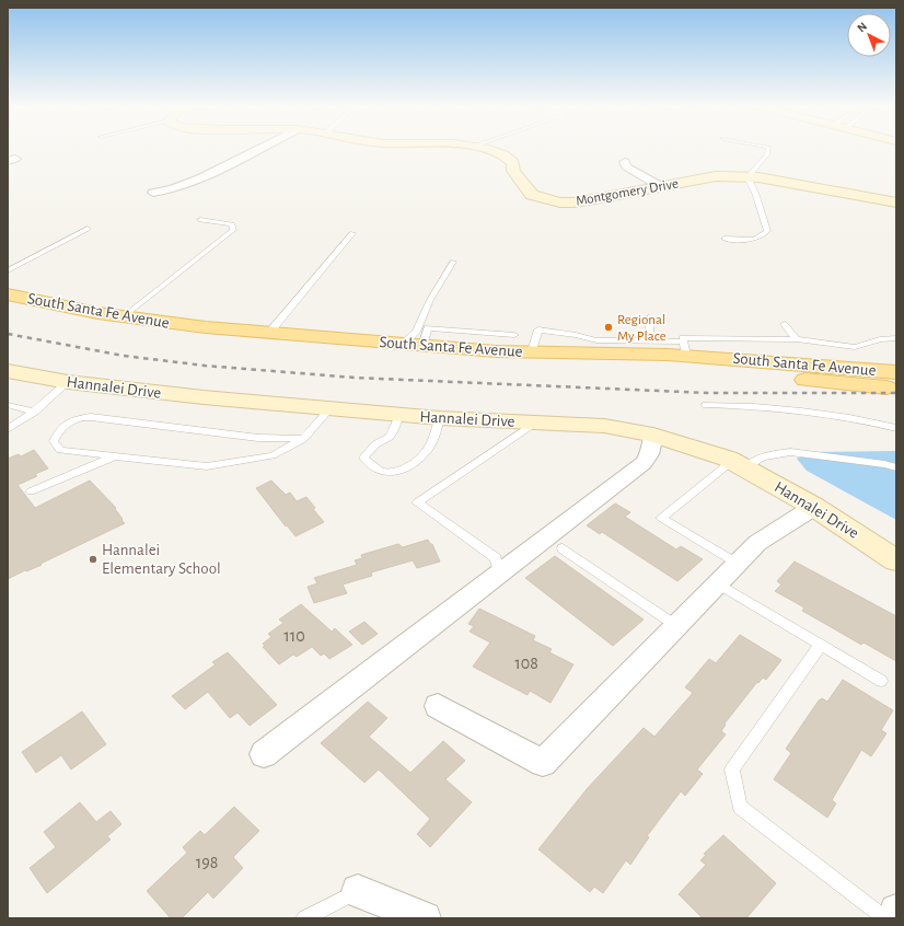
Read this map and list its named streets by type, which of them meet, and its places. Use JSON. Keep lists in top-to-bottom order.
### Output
{
  "streets": {
    "main road": ["South Santa Fe Avenue"],
    "street": ["Montgomery Drive", "Hannalei Drive"]
  },
  "places": ["Regional My Place", "Hannalei Elementary School"],
  "house_numbers": ["110", "108", "198"],
  "north": "top left"
}
